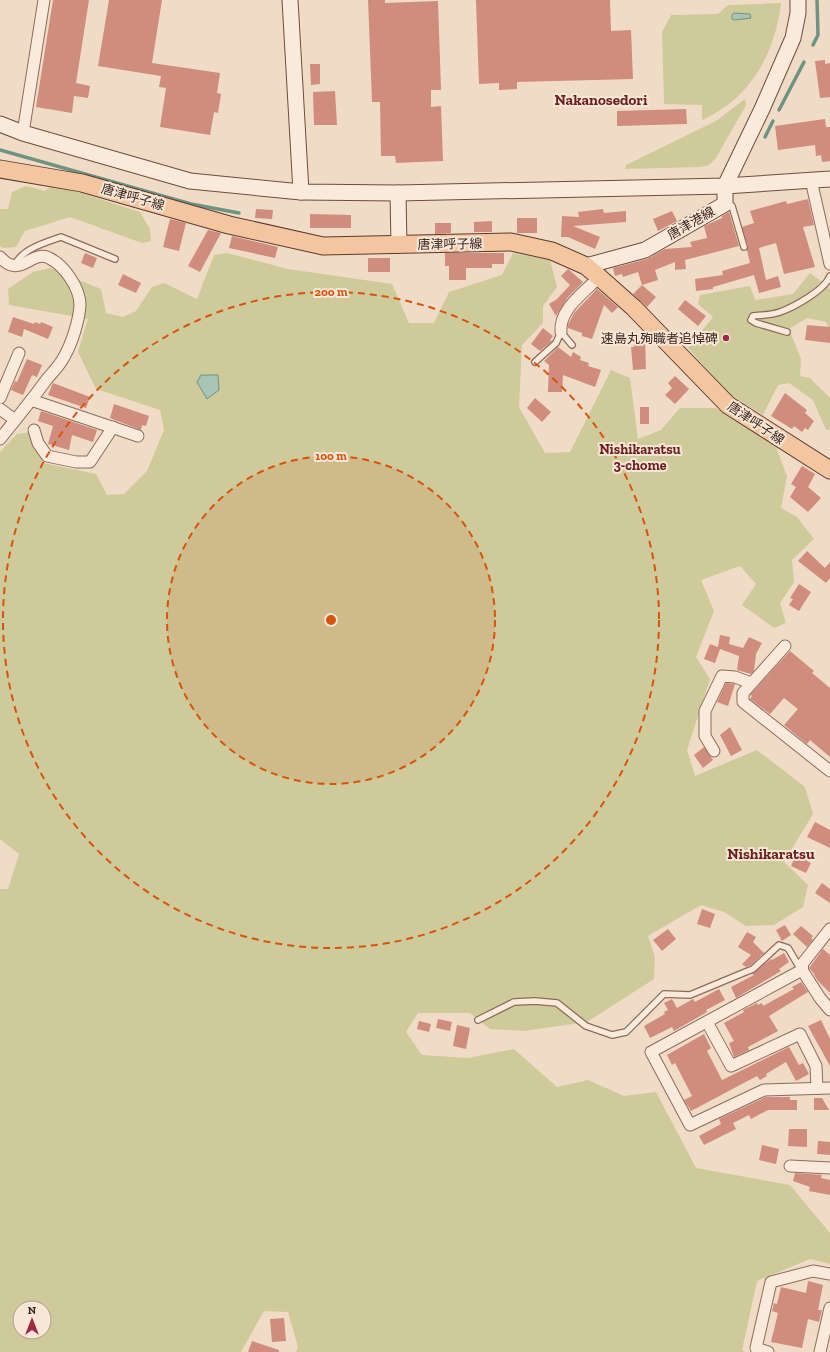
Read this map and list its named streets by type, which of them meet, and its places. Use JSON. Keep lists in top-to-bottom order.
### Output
{
  "streets": {
    "main road": ["唐津呼子線"],
    "street": ["唐津港線"]
  },
  "crossings": [
    ["唐津呼子線", "唐津港線"]
  ],
  "districts": ["Nakanosedori", "Nishikaratsu 3-chome", "Nishikaratsu"],
  "places": ["速島丸殉職者追悼碑"],
  "north": "top",
  "rings": ["200 m", "100 m"]
}
